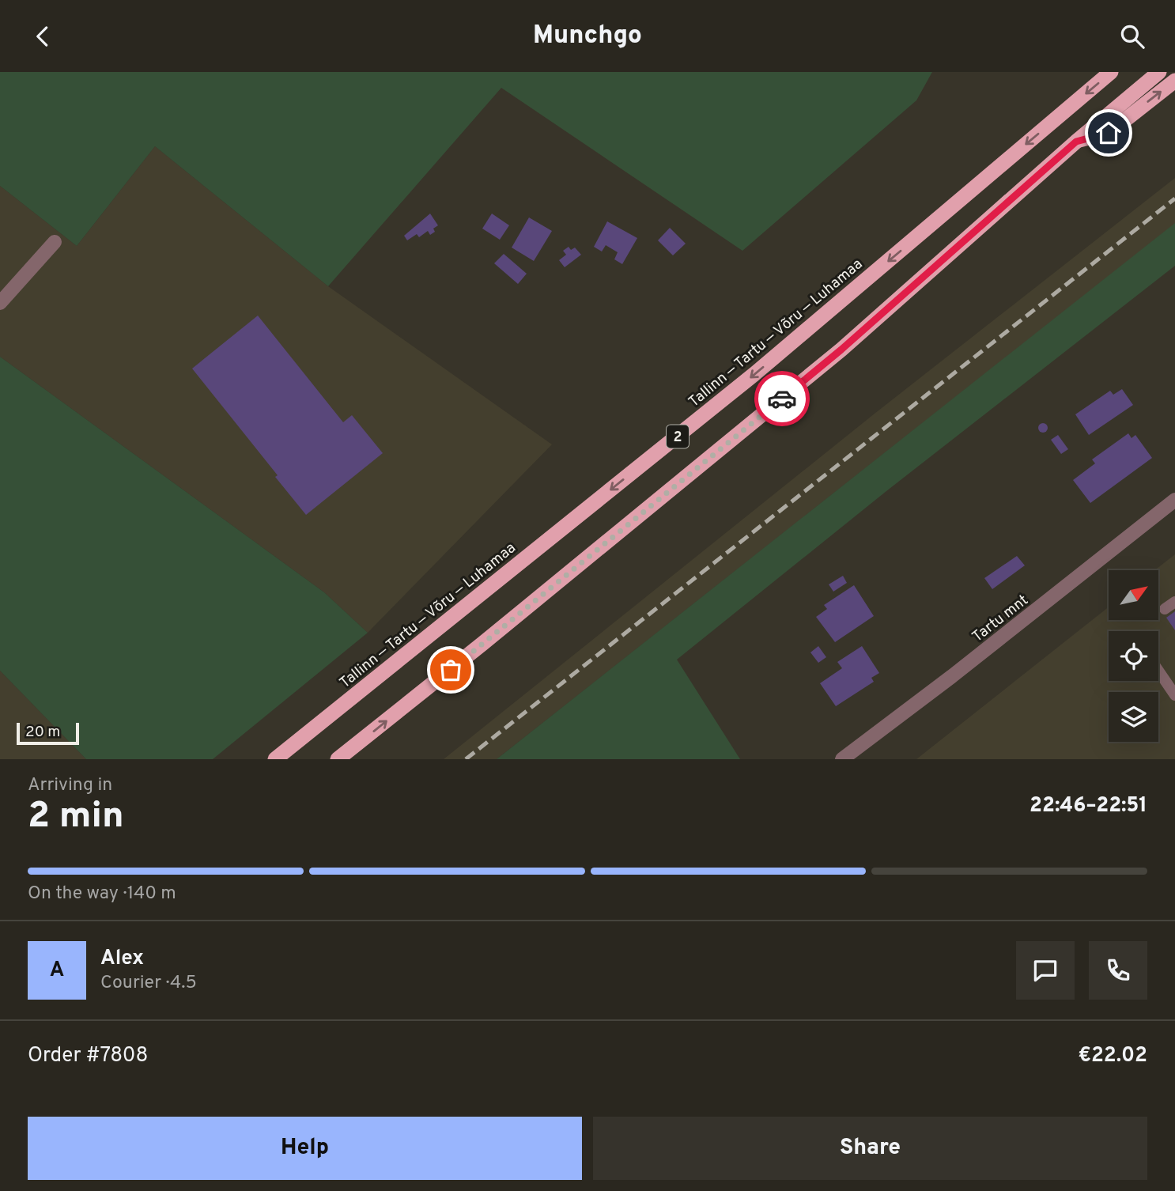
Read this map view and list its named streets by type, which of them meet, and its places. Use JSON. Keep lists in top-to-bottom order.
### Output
{
  "streets": {
    "highway": ["Tallinn — Tartu — Võru — Luhamaa", "2"],
    "street": ["Tartu mnt"]
  },
  "scale_bar": "20 m",
  "north": "top right",
  "page": {
    "header": "Munchgo",
    "scale": "20 m",
    "heading": ["2 min", "Arriving in", "22:46–22:51"],
    "panel": [
      "Alex",
      "Courier · 4.5",
      "Order #7808",
      "€22.02"
    ],
    "bar": "On the way · 140 m",
    "round": "A",
    "buttons": ["Help", "Share"]
  }
}
